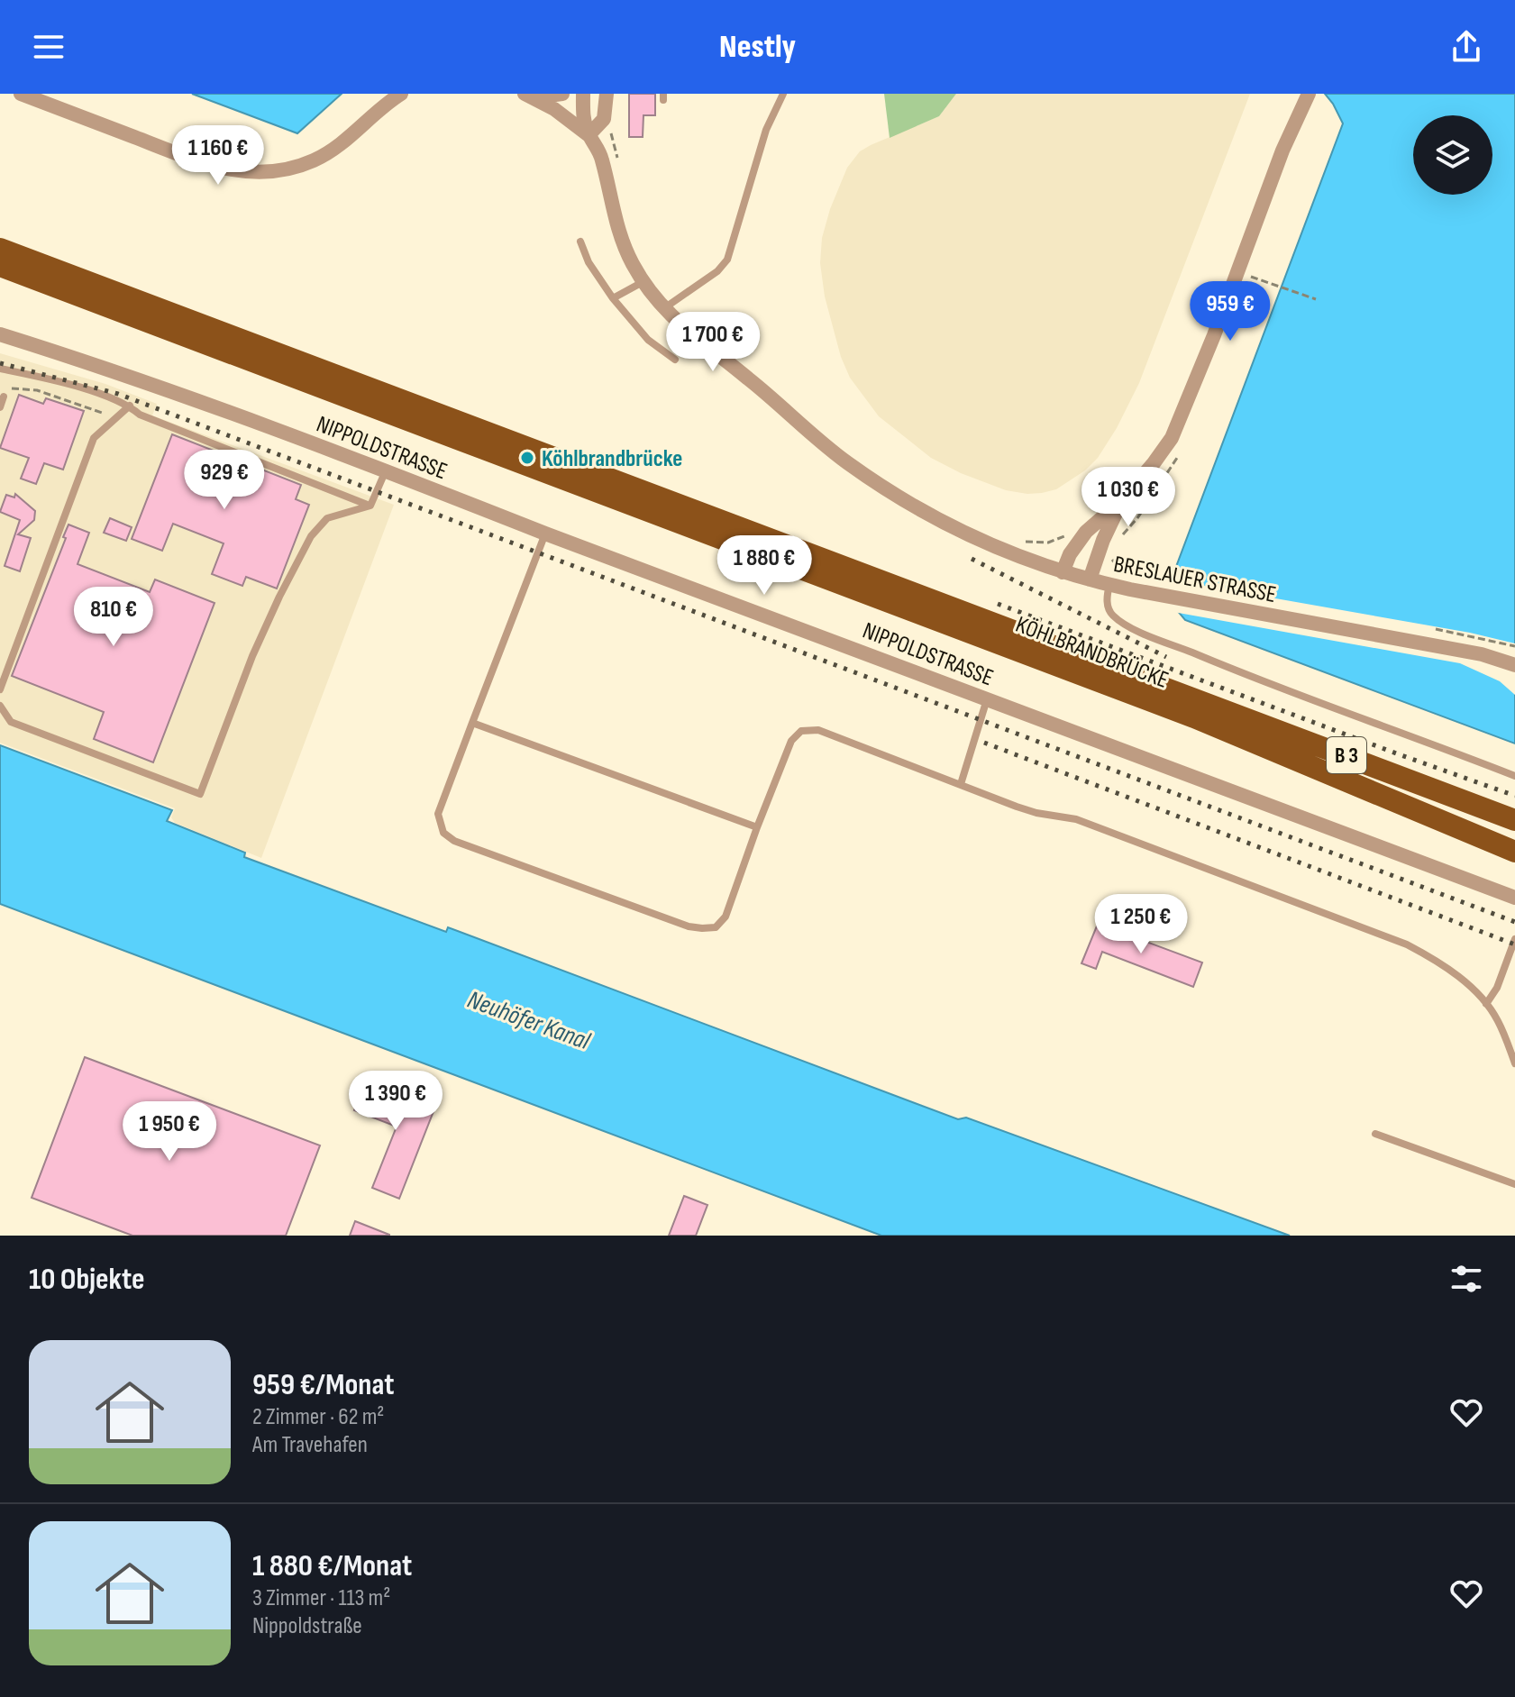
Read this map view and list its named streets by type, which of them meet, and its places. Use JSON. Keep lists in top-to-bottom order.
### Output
{
  "streets": {
    "main road": ["KÖHLBRANDBRÜCKE", "B 3"],
    "street": ["NIPPOLDSTRASSE", "BRESLAUER STRASSE"]
  },
  "water": ["Neuhöfer Kanal"],
  "places": ["Köhlbrandbrücke"],
  "page": {
    "header": "Nestly",
    "price": [
      "1 160 €",
      "959 €",
      "1 700 €",
      "929 €",
      "1 030 €",
      "1 880 €",
      "810 €",
      "1 250 €",
      "1 390 €",
      "1 950 €"
    ],
    "heading": "10 Objekte",
    "list": [
      {
        "name": "959 €/Monat",
        "note": "2 Zimmer · 62 m² · Am Travehafen"
      },
      {
        "name": "1 880 €/Monat",
        "note": "3 Zimmer · 113 m² · Nippoldstraße"
      }
    ]
  }
}
